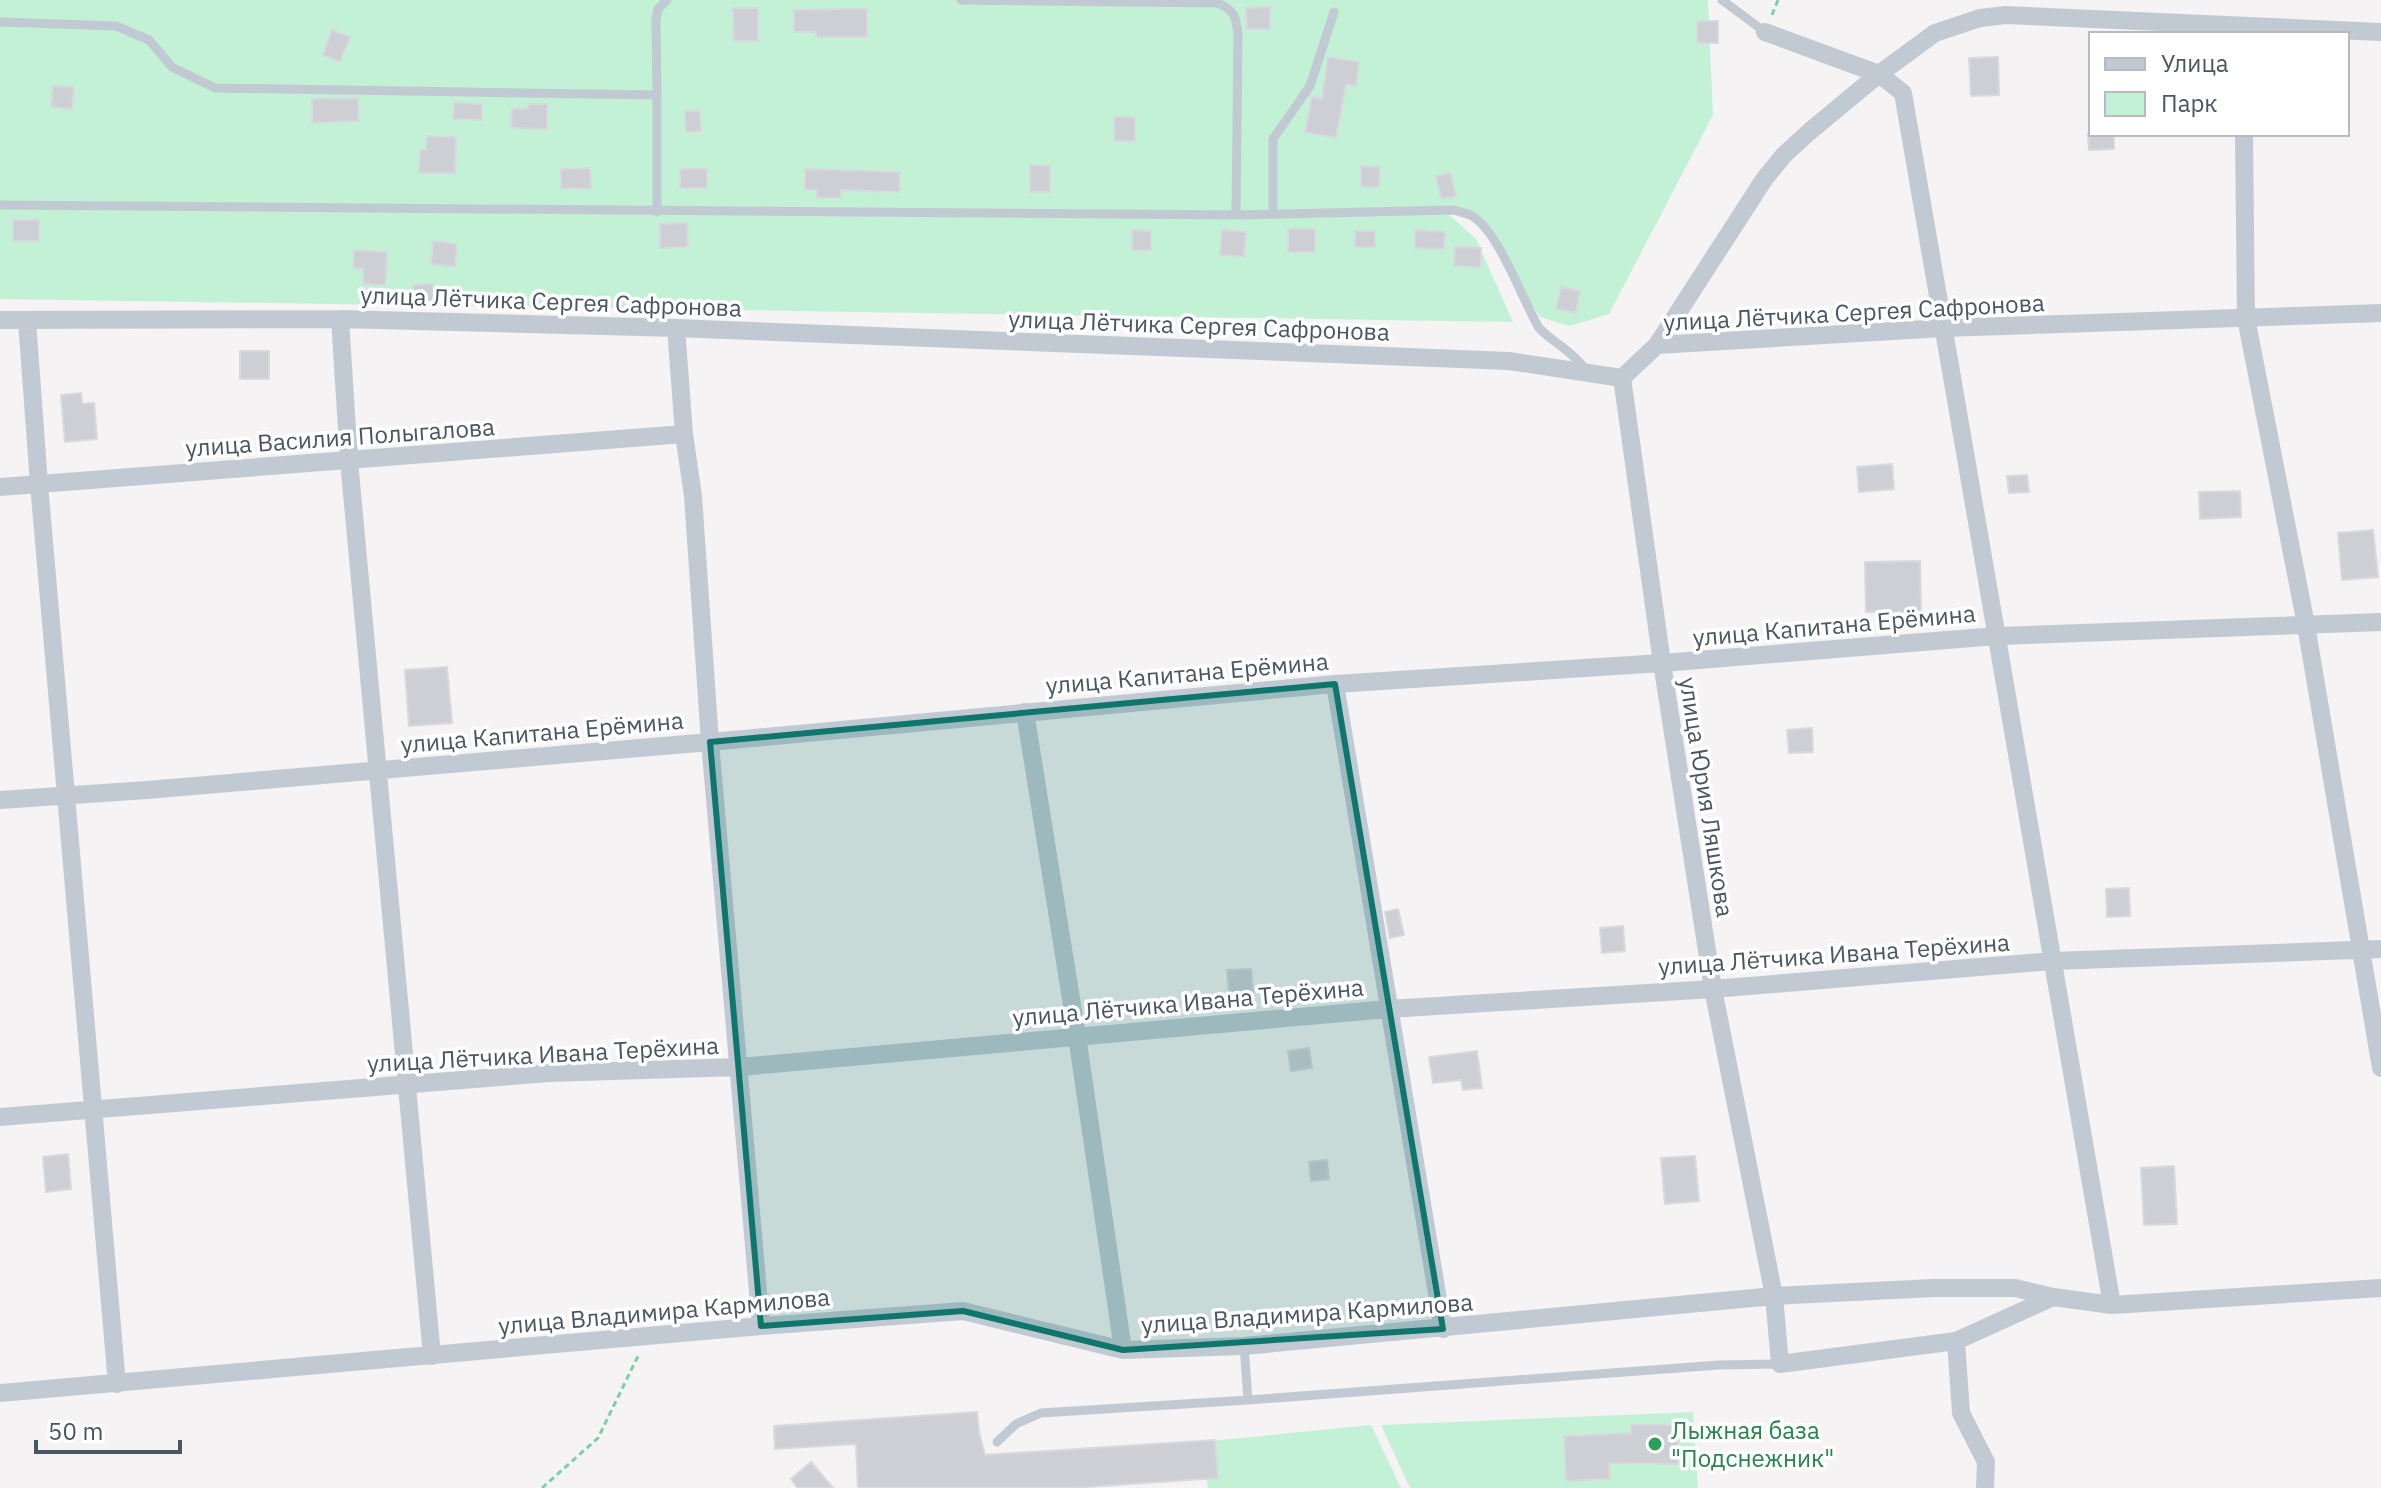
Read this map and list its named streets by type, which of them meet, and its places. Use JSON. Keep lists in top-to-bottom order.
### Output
{
  "streets": {
    "street": [
      "улица Лётчика Сергея Сафронова",
      "улица Василия Полыгалова",
      "улица Капитана Ерёмина",
      "улица Юрия Ляшкова",
      "улица Лётчика Ивана Терёхина",
      "улица Владимира Кармилова"
    ]
  },
  "crossings": [
    ["улица Лётчика Сергея Сафронова", "улица Юрия Ляшкова"],
    ["улица Капитана Ерёмина", "улица Юрия Ляшкова"],
    ["улица Юрия Ляшкова", "улица Лётчика Ивана Терёхина"],
    ["улица Юрия Ляшкова", "улица Владимира Кармилова"]
  ],
  "places": ["Лыжная база \"Подснежник\""],
  "legend": ["Улица", "Парк"],
  "scale_bar": "50 m"
}
